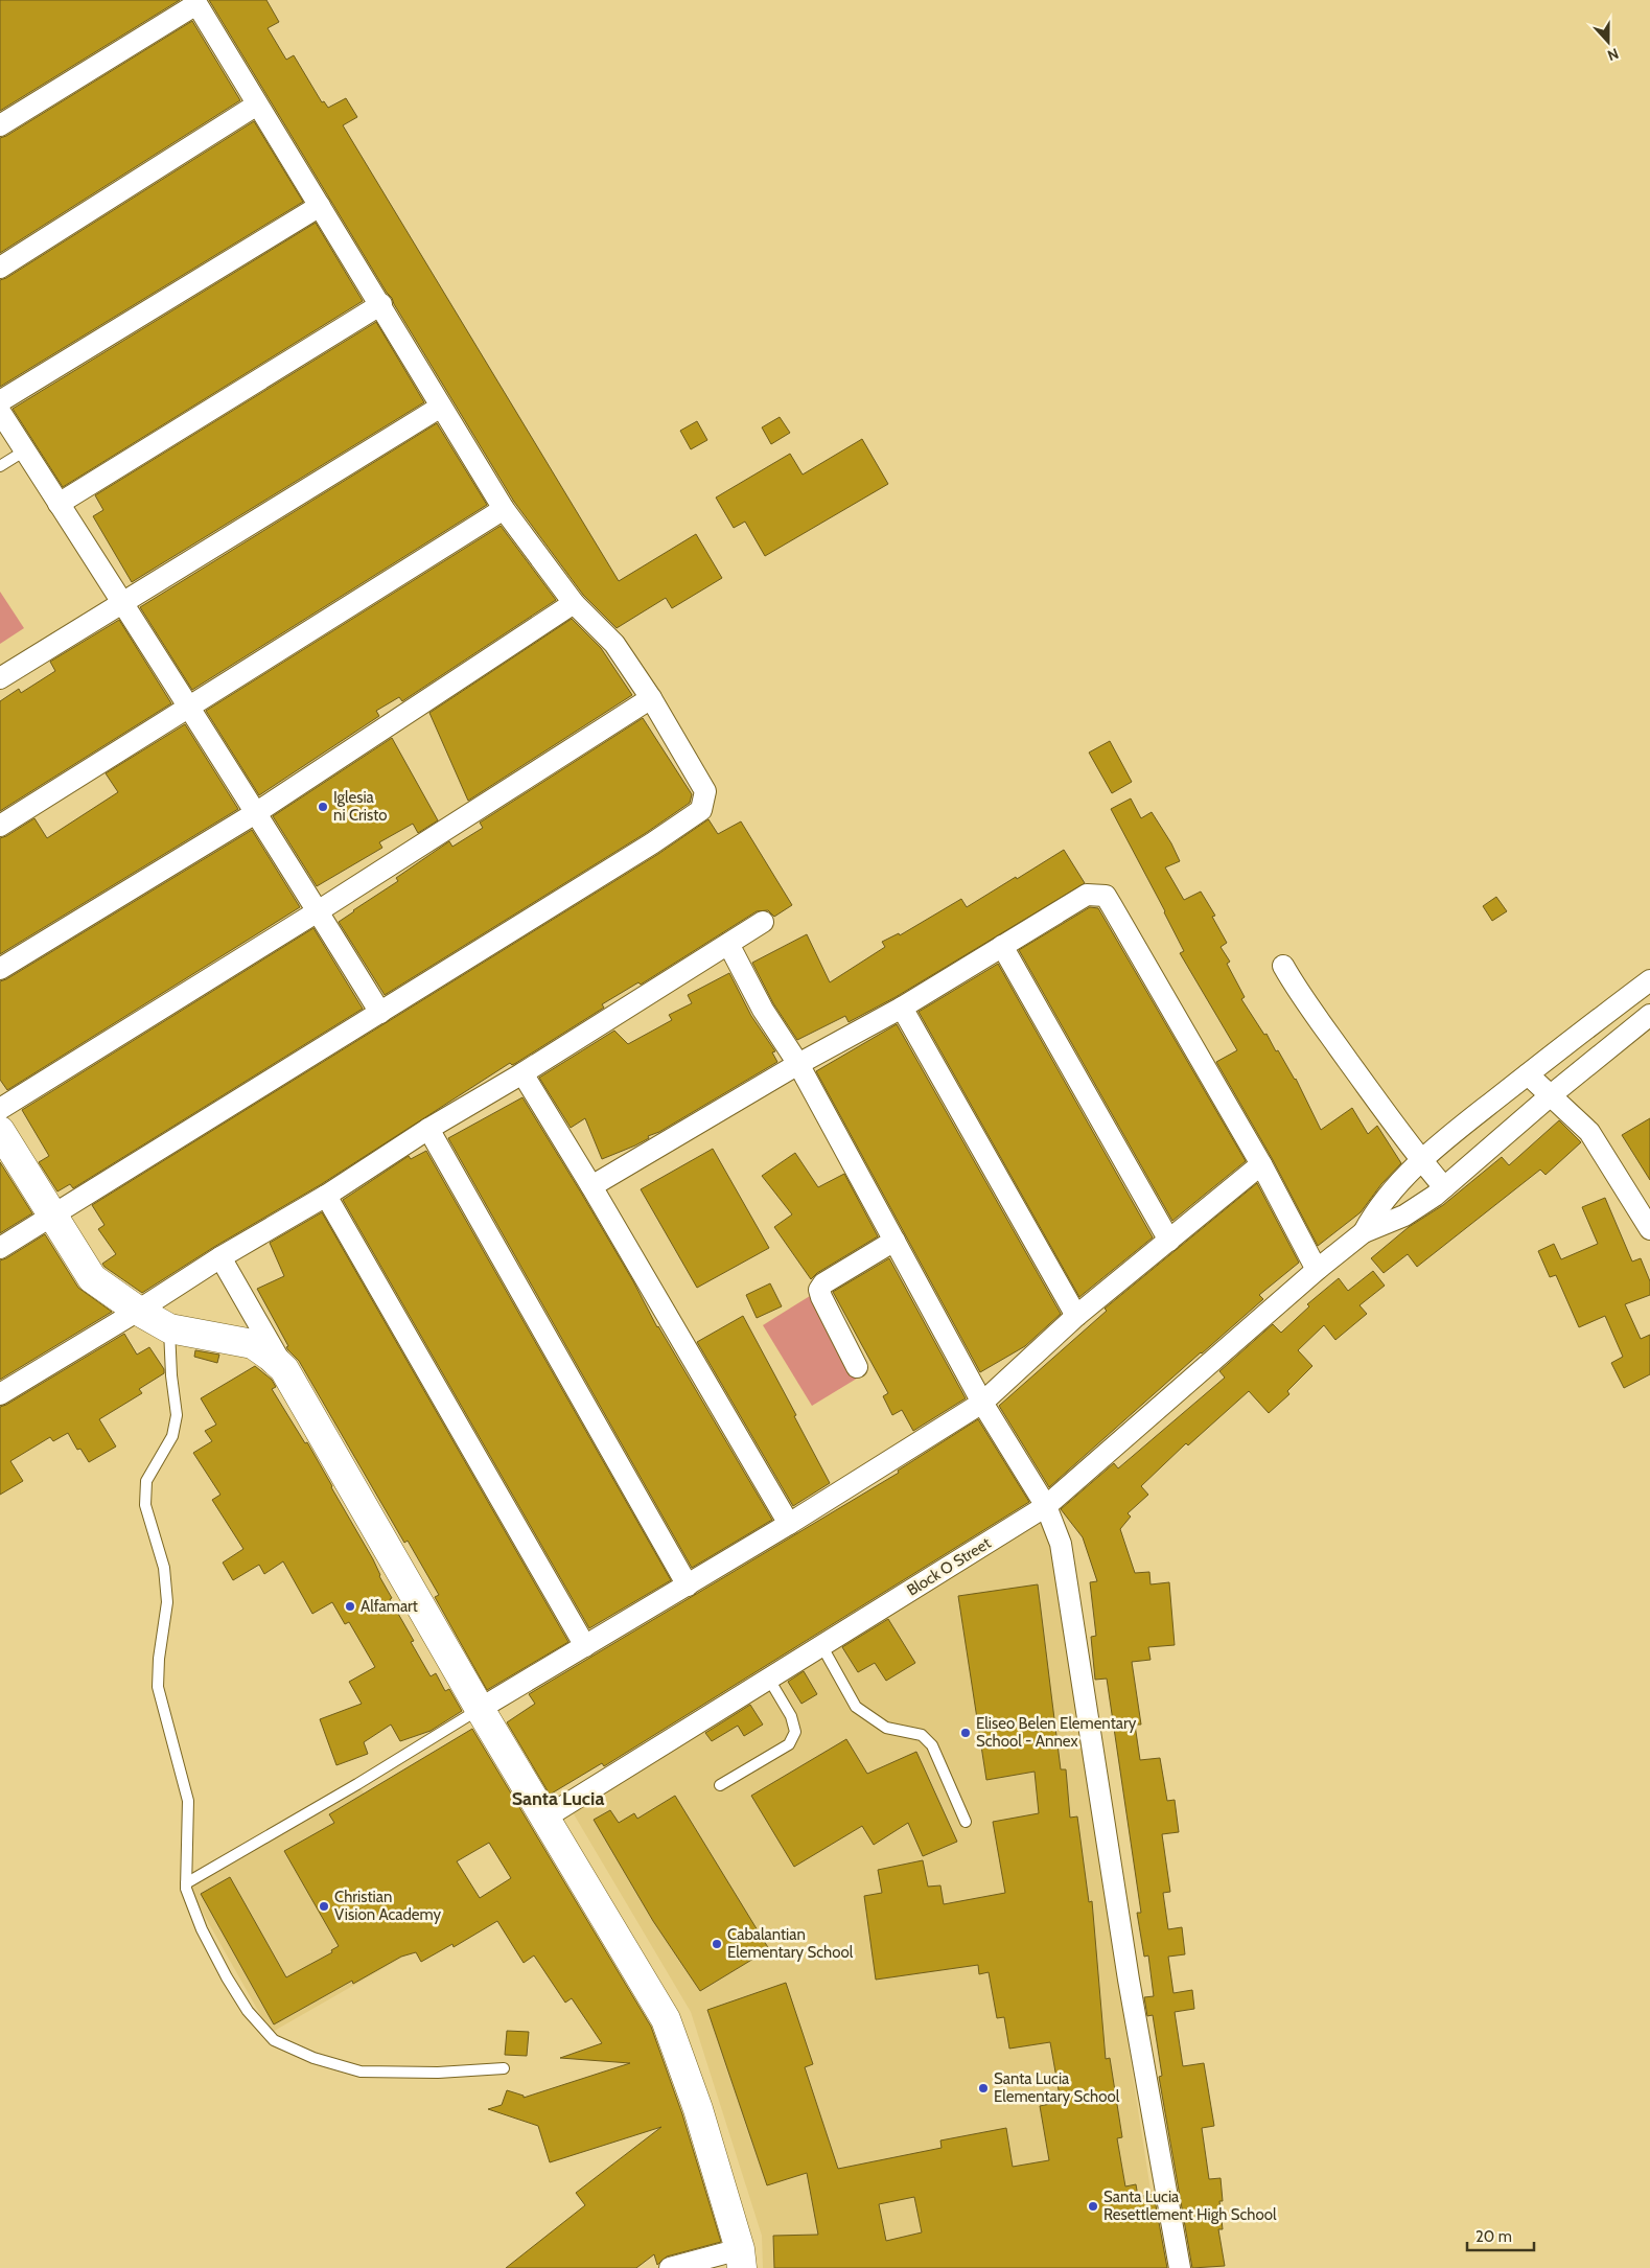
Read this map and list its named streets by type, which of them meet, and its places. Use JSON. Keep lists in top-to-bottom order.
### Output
{
  "streets": {
    "street": ["Block O Street"]
  },
  "districts": ["Santa Lucia"],
  "places": [
    "Iglesia ni Cristo",
    "Alfamart",
    "Eliseo Belen Elementary School - Annex",
    "Christian Vision Academy",
    "Cabalantian Elementary School",
    "Santa Lucia Elementary School",
    "Santa Lucia Resettlement High School"
  ],
  "scale_bar": "20 m",
  "north": "bottom"
}
